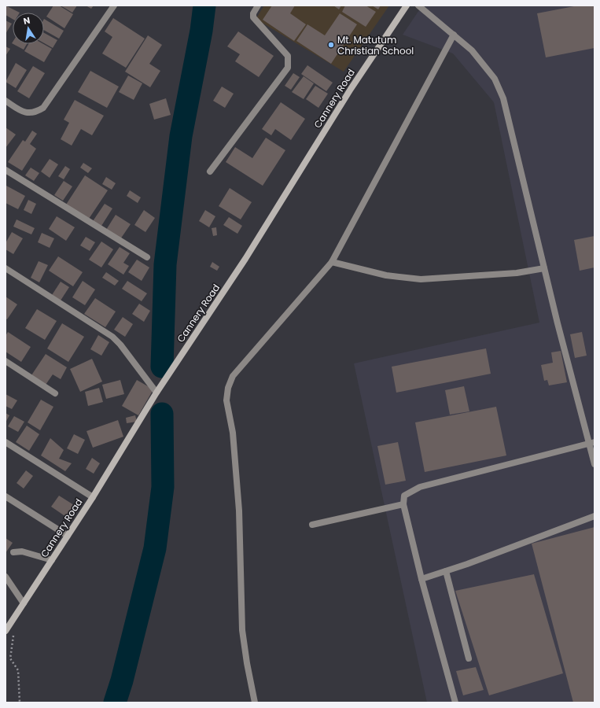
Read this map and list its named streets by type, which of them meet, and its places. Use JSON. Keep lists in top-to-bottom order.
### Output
{
  "streets": {
    "main road": ["Cannery Road"]
  },
  "places": ["Mt. Matutum Christian School"],
  "north": "top"
}
